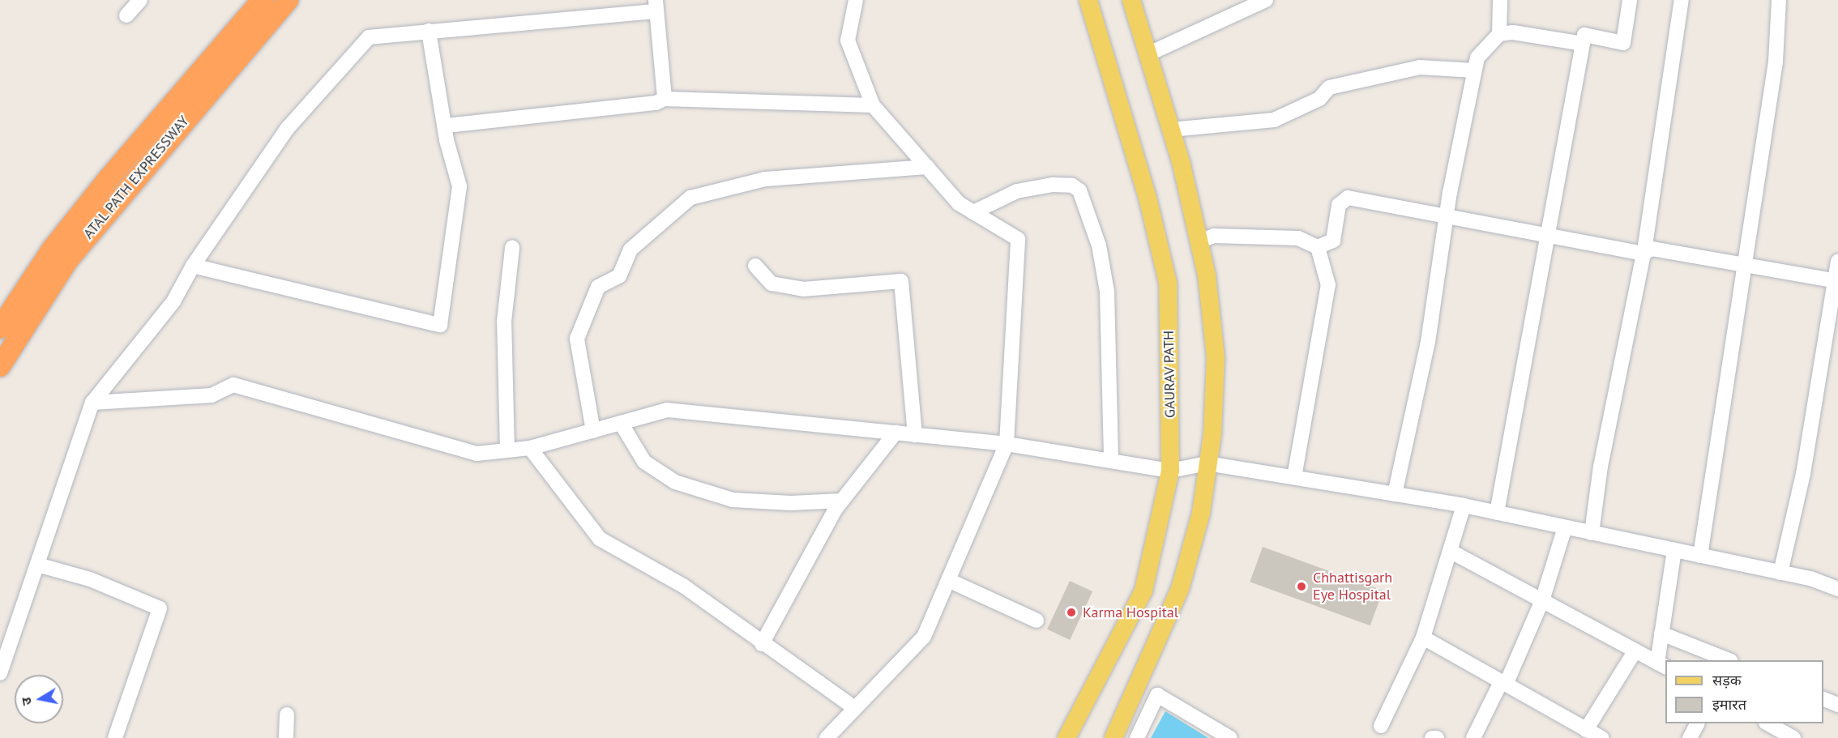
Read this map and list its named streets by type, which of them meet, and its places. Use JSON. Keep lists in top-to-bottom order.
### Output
{
  "streets": {
    "highway": ["ATAL PATH EXPRESSWAY"],
    "main road": ["GAURAV PATH"]
  },
  "places": ["Chhattisgarh Eye Hospital", "Karma Hospital"],
  "legend": ["सड़क", "इमारत"],
  "north": "left"
}
